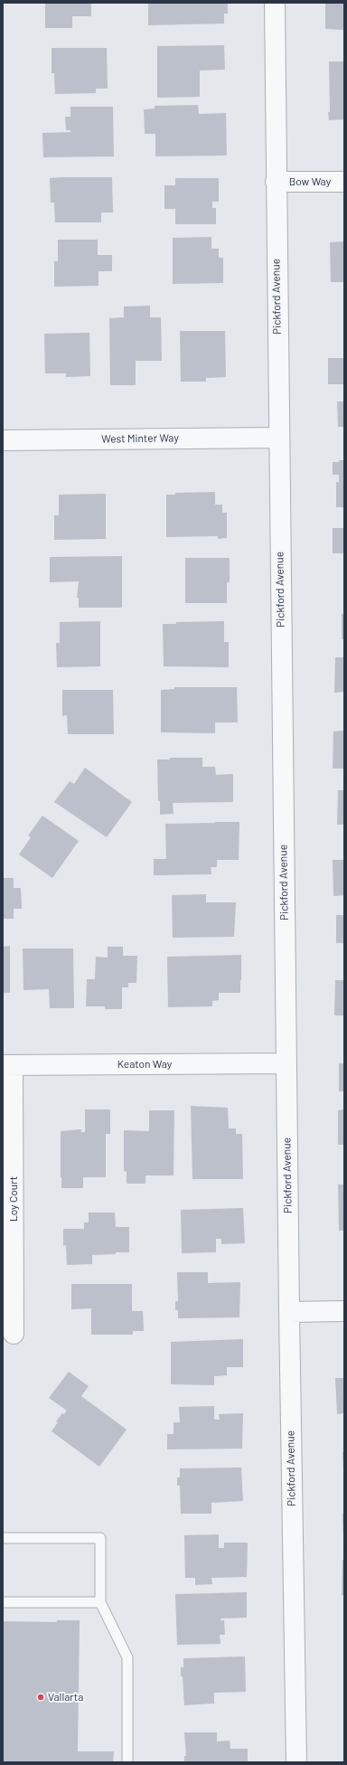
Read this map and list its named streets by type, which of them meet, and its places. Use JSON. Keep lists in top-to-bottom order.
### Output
{
  "streets": {
    "street": [
      "Bow Way",
      "Pickford Avenue",
      "West Minter Way",
      "Keaton Way",
      "Loy Court"
    ]
  },
  "crossings": [
    ["Bow Way", "Pickford Avenue"],
    ["Pickford Avenue", "West Minter Way"],
    ["Pickford Avenue", "Keaton Way"],
    ["Keaton Way", "Loy Court"]
  ],
  "places": ["Vallarta"]
}
